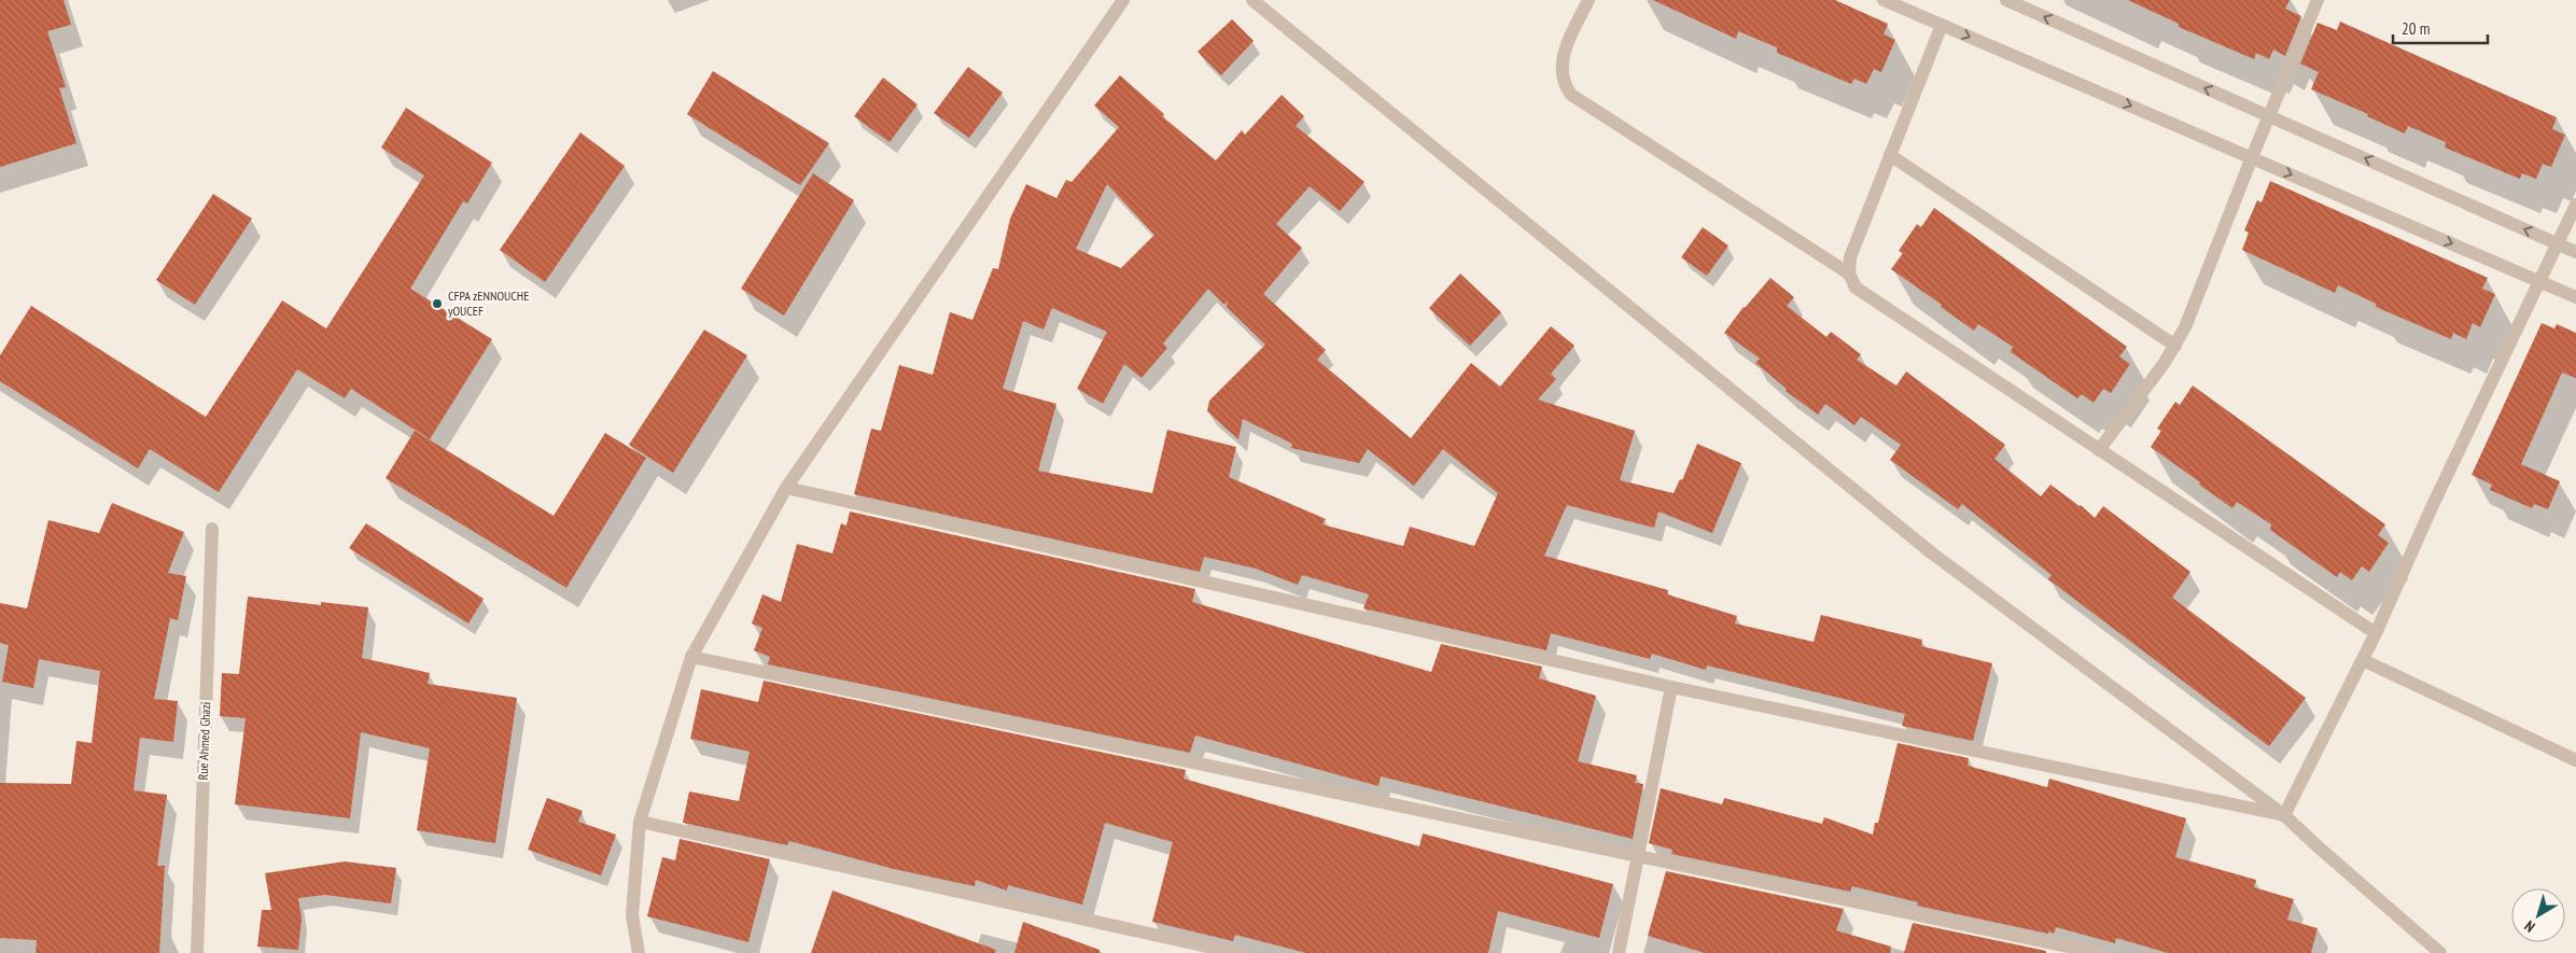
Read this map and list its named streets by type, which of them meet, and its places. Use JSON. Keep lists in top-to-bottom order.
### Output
{
  "streets": {
    "street": ["Rue Ahmed Ghazi"]
  },
  "places": ["CFPA zENNOUCHE yOUCEF"],
  "scale_bar": "20 m",
  "north": "bottom left"
}
